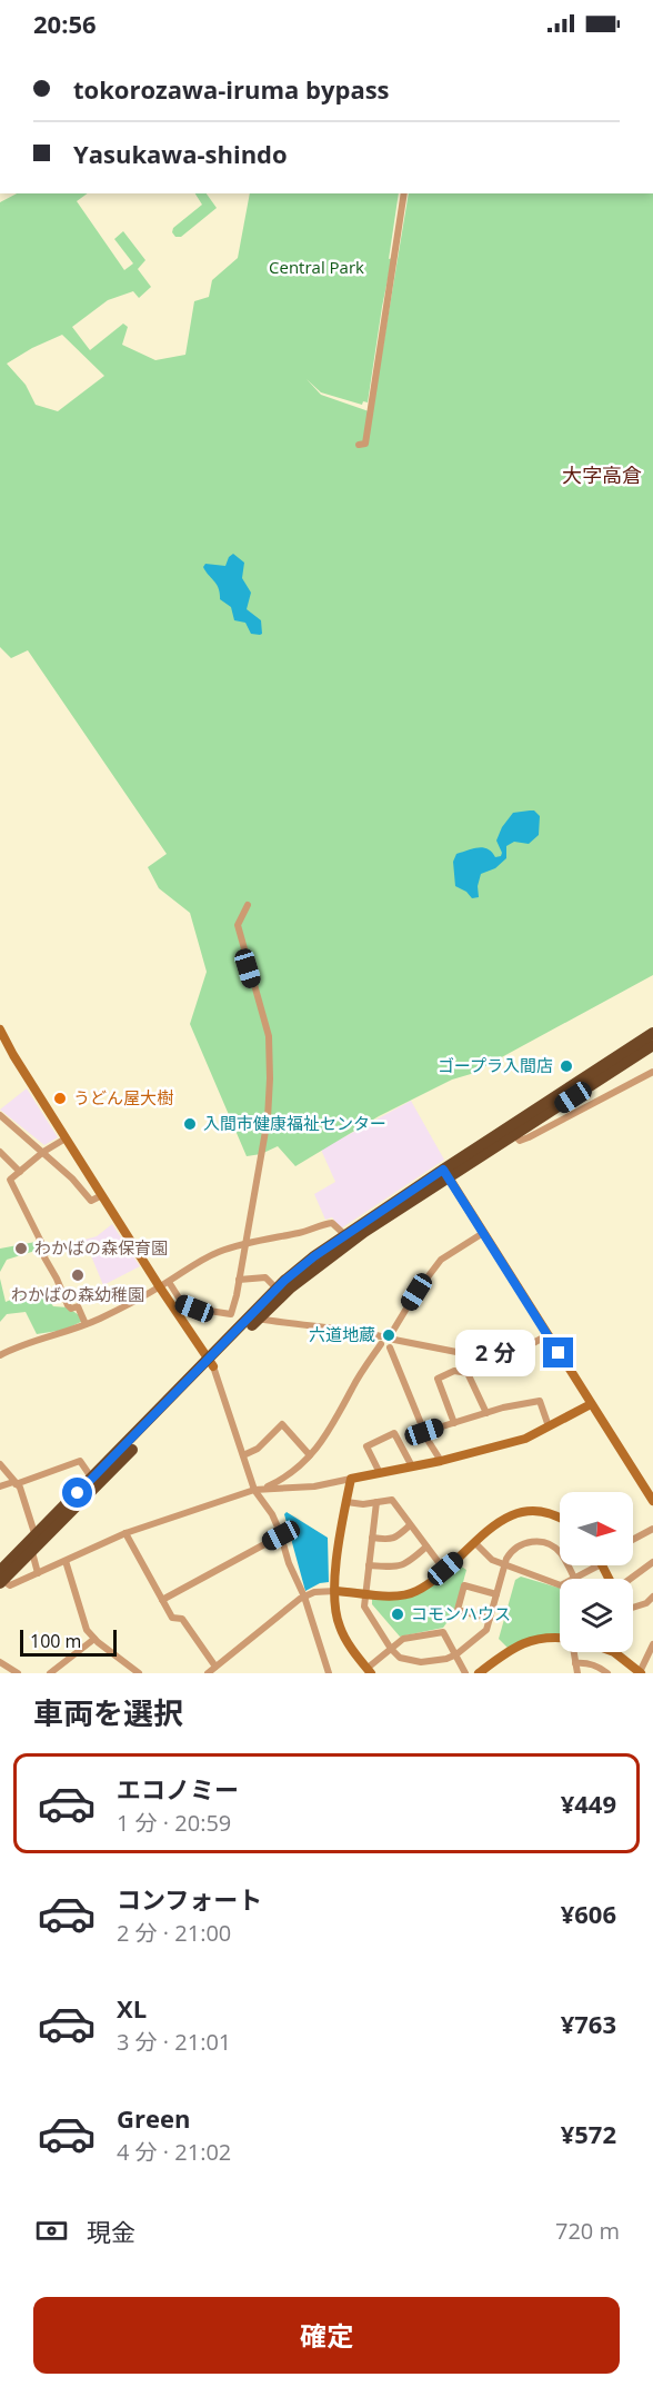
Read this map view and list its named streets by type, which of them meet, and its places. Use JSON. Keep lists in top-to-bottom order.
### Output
{
  "districts": ["大字高倉"],
  "parks": ["Central Park"],
  "places": [
    "ゴープラ入間店",
    "うどん屋大樹",
    "入間市健康福祉センター",
    "わかばの森保育園",
    "わかばの森幼稚園",
    "六道地蔵",
    "コモンハウス"
  ],
  "scale_bar": "100 m",
  "north": "right",
  "page": {
    "status": "20:56",
    "banner": ["tokorozawa-iruma bypass", "Yasukawa-shindo"],
    "bubble": "2 分",
    "scale": "100 m",
    "heading": "車両を選択",
    "list": [
      {
        "name": "エコノミー",
        "note": "1 分 · 20:59",
        "value": "¥449"
      },
      {
        "name": "コンフォート",
        "note": "2 分 · 21:00",
        "value": "¥606"
      },
      {
        "name": "XL",
        "note": "3 分 · 21:01",
        "value": "¥763"
      },
      {
        "name": "Green",
        "note": "4 分 · 21:02",
        "value": "¥572"
      }
    ],
    "pay": ["現金", "720 m"],
    "buttons": "確定"
  }
}
